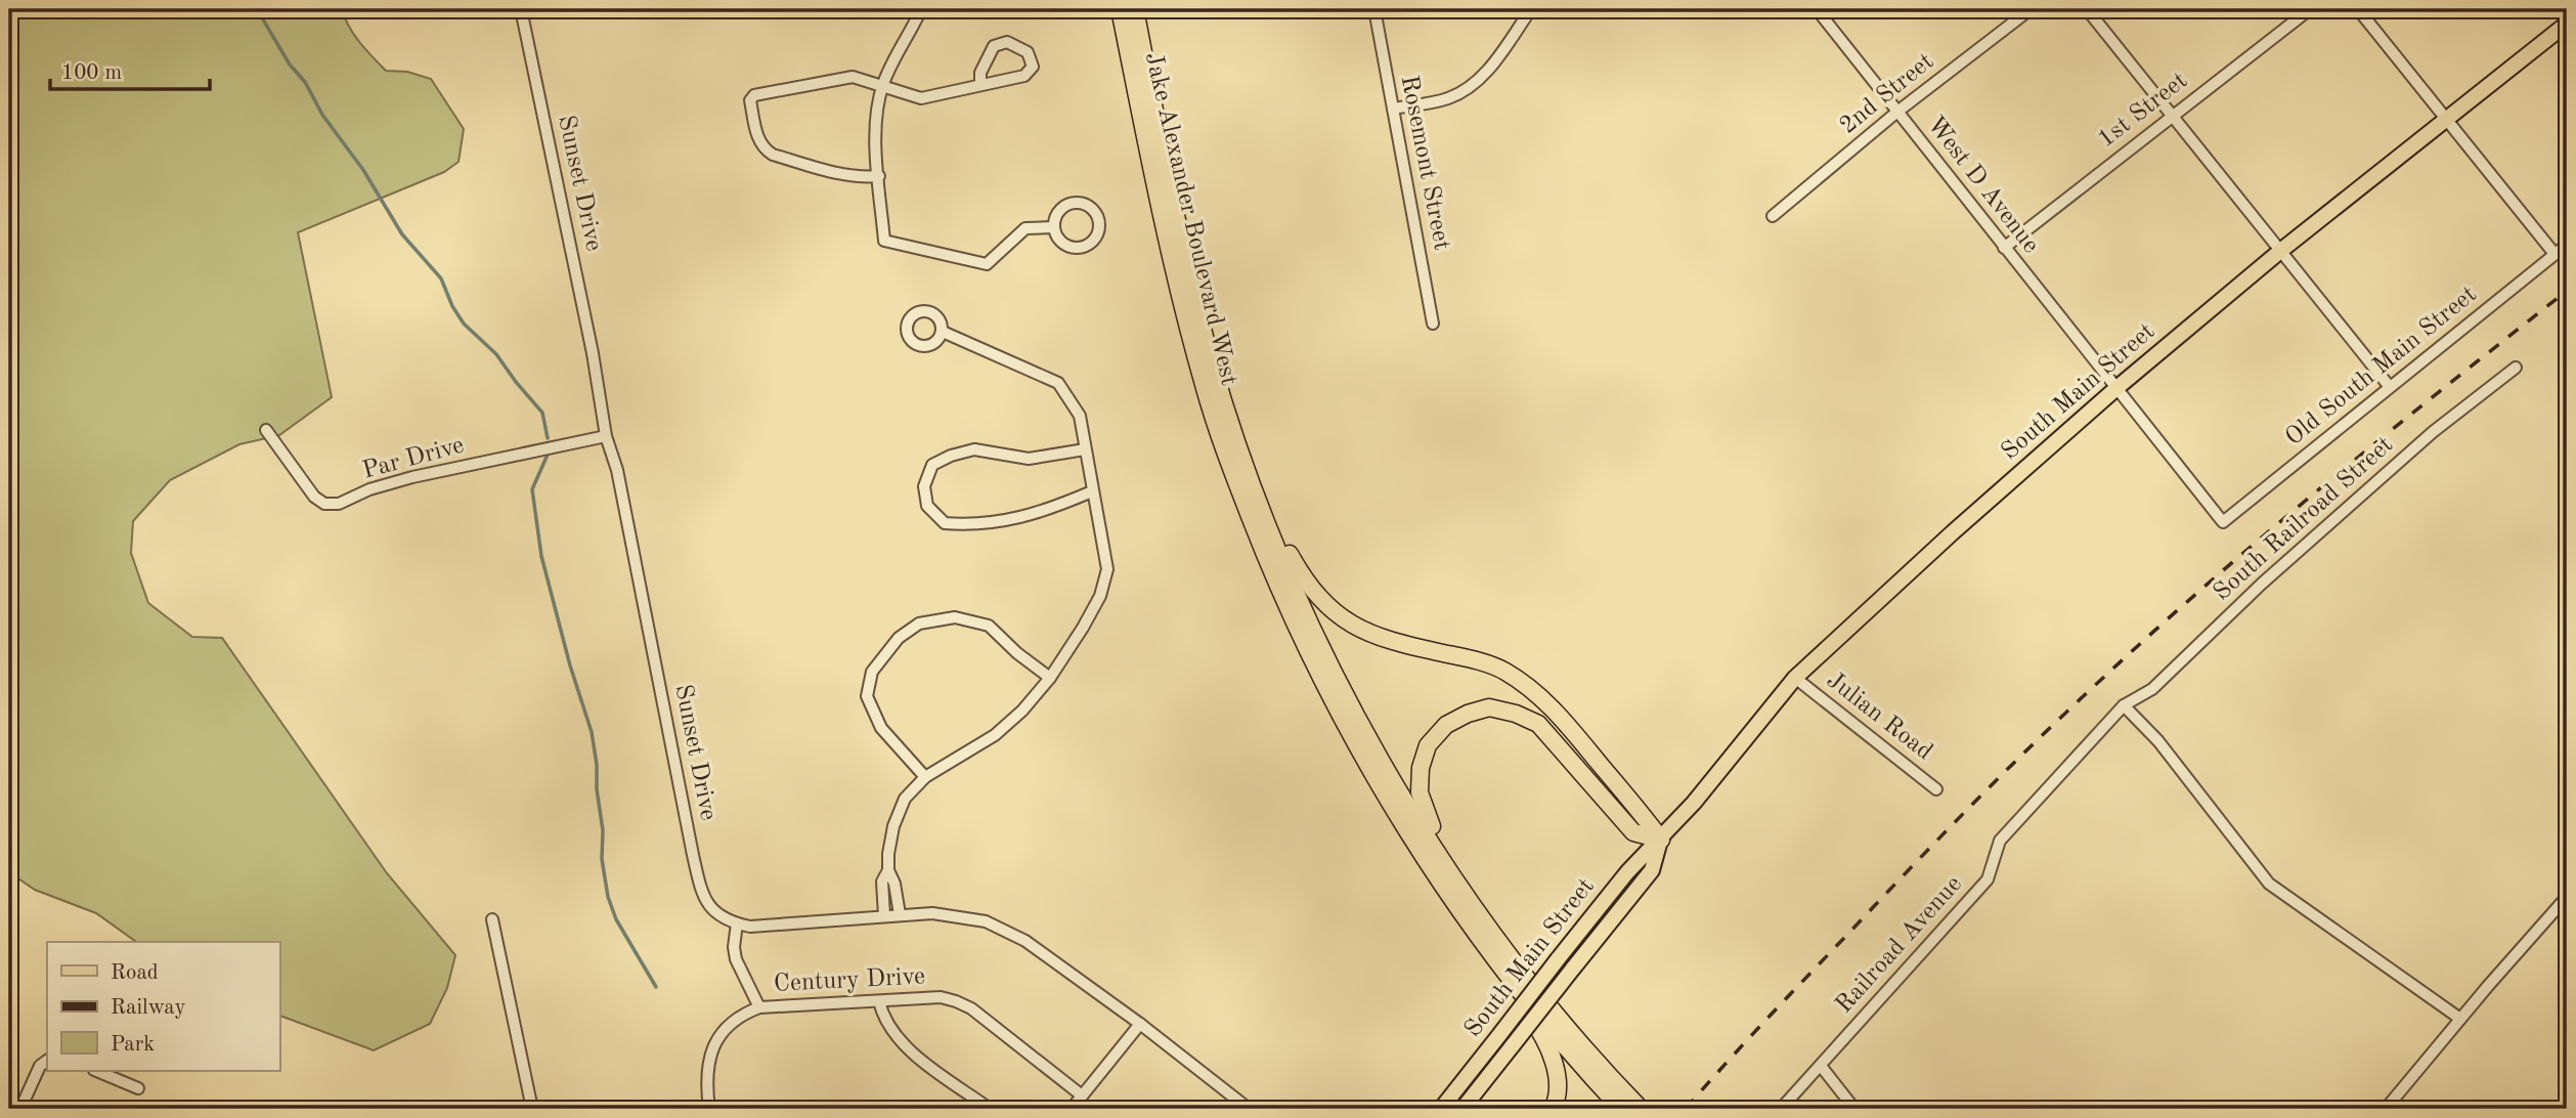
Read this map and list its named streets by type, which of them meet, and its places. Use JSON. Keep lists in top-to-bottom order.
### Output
{
  "streets": {
    "highway": ["Jake Alexander Boulevard West"],
    "main road": ["South Main Street"],
    "street": [
      "2nd Street",
      "1st Street",
      "Rosemont Street",
      "Sunset Drive",
      "West D Avenue",
      "Old South Main Street",
      "Par Drive",
      "South Railroad Street",
      "Julian Road",
      "Railroad Avenue",
      "Century Drive"
    ]
  },
  "crossings": [
    ["2nd Street", "West D Avenue"],
    ["1st Street", "West D Avenue"],
    ["Sunset Drive", "Par Drive"],
    ["West D Avenue", "Old South Main Street"],
    ["West D Avenue", "South Main Street"],
    ["South Main Street", "Julian Road"],
    ["South Railroad Street", "Railroad Avenue"]
  ],
  "legend": ["Road", "Railway", "Park"],
  "scale_bar": "100 m"
}
